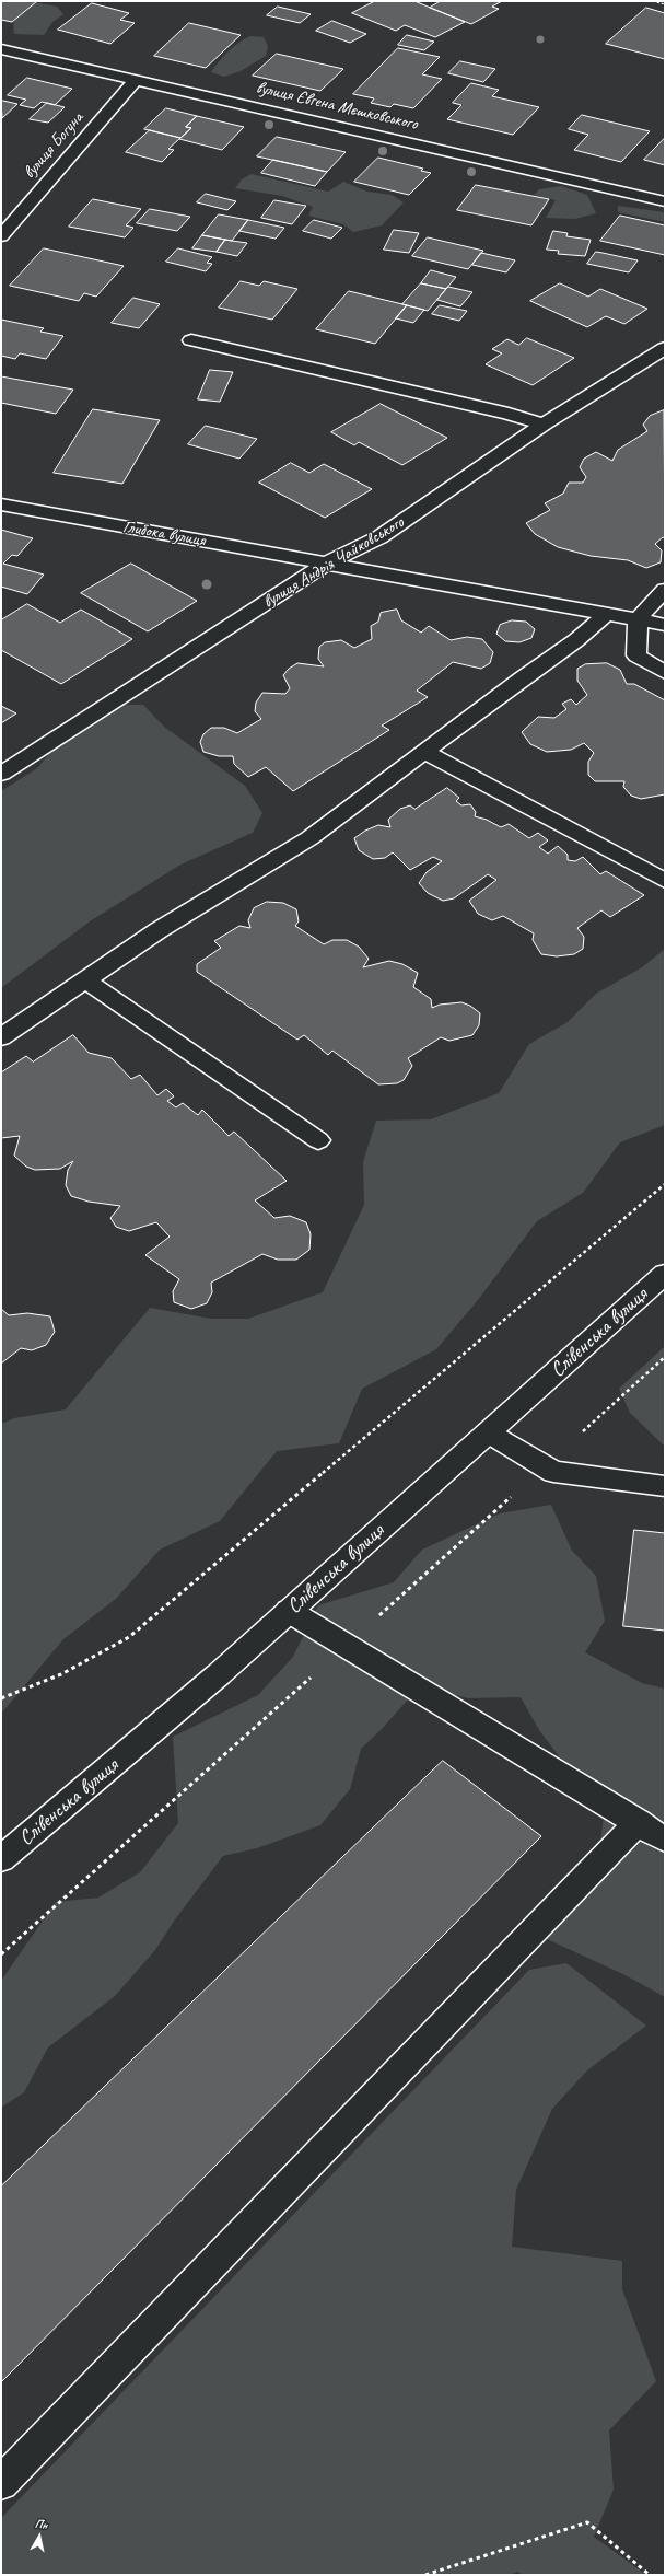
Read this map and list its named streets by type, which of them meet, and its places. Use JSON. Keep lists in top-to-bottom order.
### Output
{
  "streets": {
    "street": [
      "вулиця Євгена Мєшковського",
      "вулиця Богуна",
      "Глибока вулиця",
      "вулиця Андрія Чайковського",
      "Слівенська вулиця"
    ]
  },
  "crossings": [
    ["вулиця Євгена Мєшковського", "вулиця Богуна"],
    ["Глибока вулиця", "вулиця Андрія Чайковського"]
  ],
  "north": "top"
}
